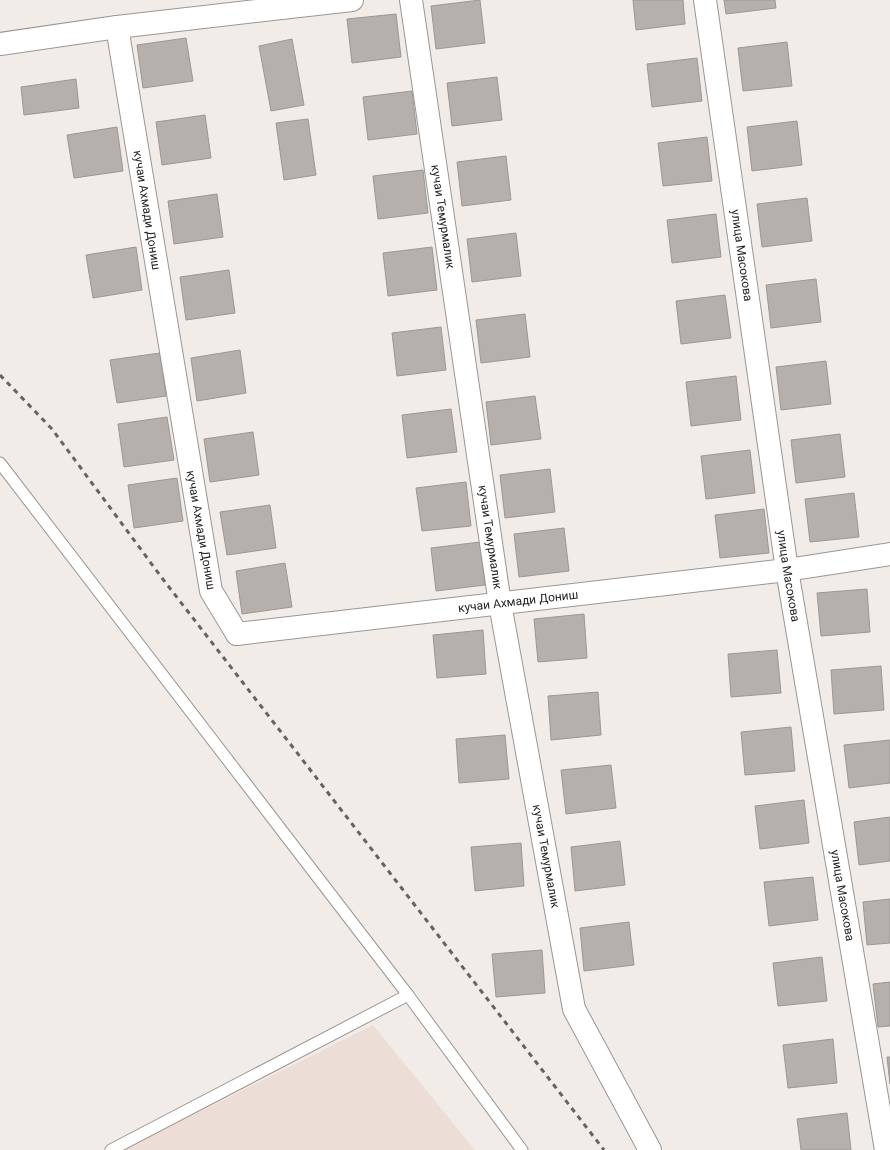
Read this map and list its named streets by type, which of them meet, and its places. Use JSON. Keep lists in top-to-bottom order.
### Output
{
  "streets": {
    "street": ["кучаи Ахмади Дониш", "кучаи Темурмалик", "улица Масокова"]
  },
  "crossings": [
    ["кучаи Ахмади Дониш", "кучаи Темурмалик"],
    ["кучаи Ахмади Дониш", "улица Масокова"]
  ]
}
